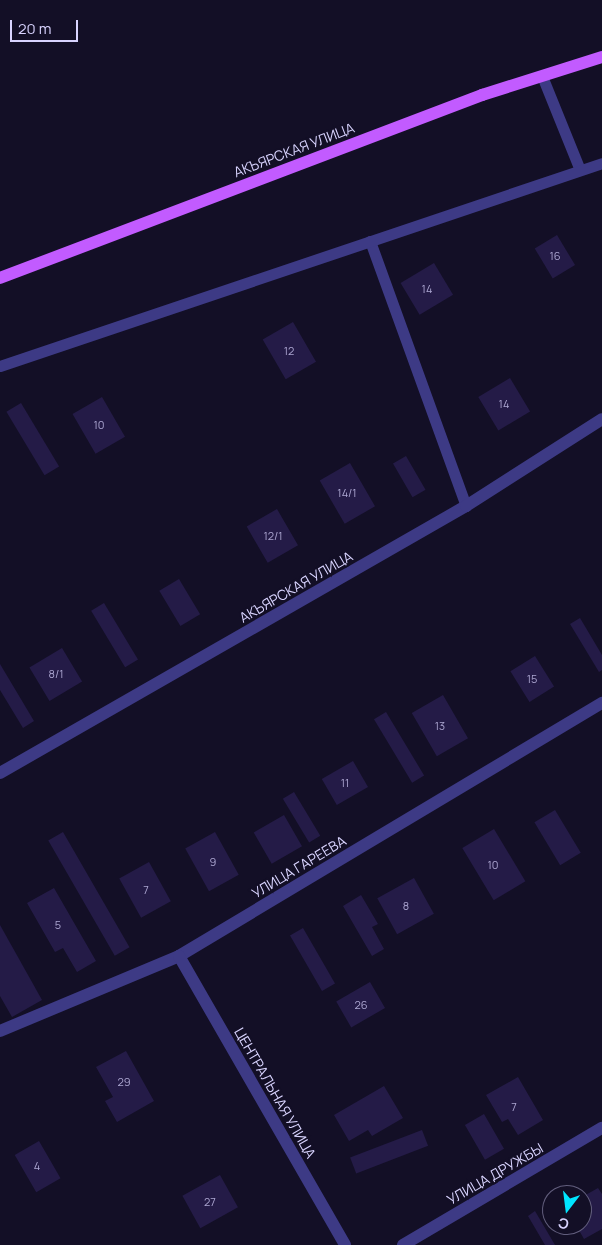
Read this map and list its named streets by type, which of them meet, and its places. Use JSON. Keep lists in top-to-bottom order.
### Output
{
  "streets": {
    "main road": ["АКЪЯРСКАЯ УЛИЦА"],
    "street": ["УЛИЦА ГАРЕЕВА", "ЦЕНТРАЛЬНАЯ УЛИЦА", "УЛИЦА ДРУЖБЫ"]
  },
  "crossings": [
    ["УЛИЦА ГАРЕЕВА", "ЦЕНТРАЛЬНАЯ УЛИЦА"]
  ],
  "house_numbers": [
    "16",
    "14",
    "12",
    "14",
    "10",
    "14/1",
    "12/1",
    "8/1",
    "15",
    "13",
    "11",
    "9",
    "10",
    "7",
    "8",
    "5",
    "26",
    "29",
    "7",
    "4",
    "27"
  ],
  "scale_bar": "20 m",
  "north": "bottom"
}
